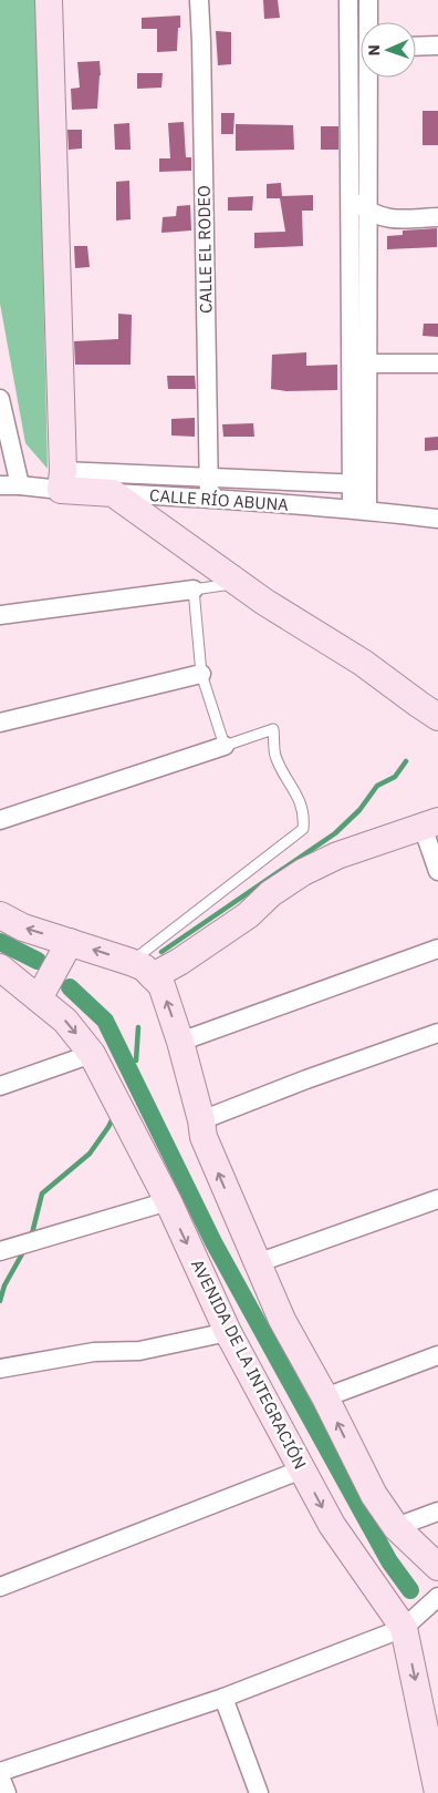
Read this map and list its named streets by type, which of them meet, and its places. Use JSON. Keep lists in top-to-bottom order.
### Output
{
  "streets": {
    "main road": ["CALLE RÍO ABUNA", "AVENIDA DE LA INTEGRACIÓN"],
    "street": ["CALLE EL RODEO"]
  },
  "crossings": [
    ["CALLE EL RODEO", "CALLE RÍO ABUNA"]
  ],
  "north": "left"
}
